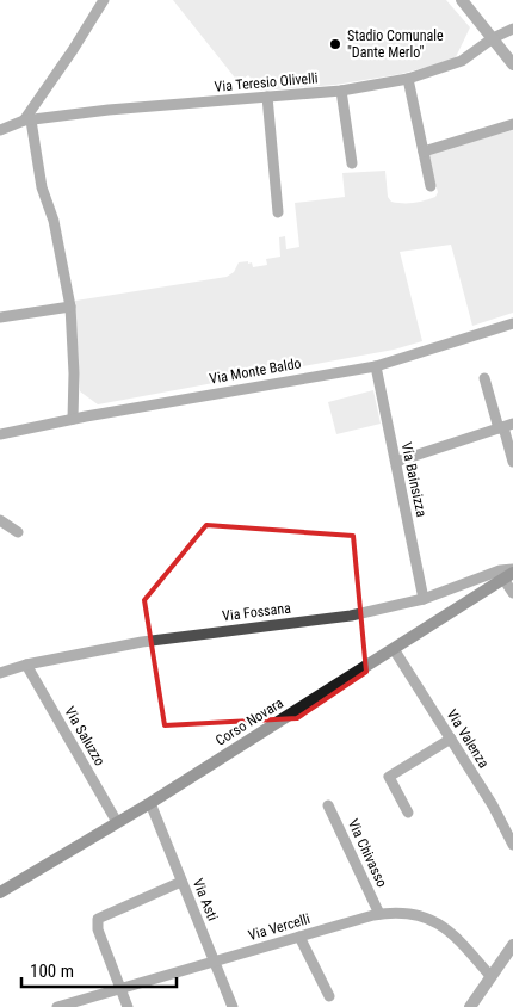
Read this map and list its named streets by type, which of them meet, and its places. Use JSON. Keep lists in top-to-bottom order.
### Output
{
  "streets": {
    "main road": ["Corso Novara"],
    "street": [
      "Via Teresio Olivelli",
      "Via Monte Baldo",
      "Via Bainsizza",
      "Via Fossana",
      "Via Saluzzo",
      "Via Valenza",
      "Via Chivasso",
      "Via Asti",
      "Via Vercelli"
    ]
  },
  "crossings": [
    ["Via Monte Baldo", "Via Bainsizza"],
    ["Via Bainsizza", "Via Fossana"],
    ["Via Fossana", "Corso Novara"],
    ["Via Fossana", "Via Saluzzo"],
    ["Corso Novara", "Via Saluzzo"],
    ["Corso Novara", "Via Valenza"],
    ["Corso Novara", "Via Asti"],
    ["Via Chivasso", "Via Vercelli"],
    ["Via Asti", "Via Vercelli"]
  ],
  "places": ["Stadio Comunale \"Dante Merlo\""],
  "scale_bar": "100 m"
}
